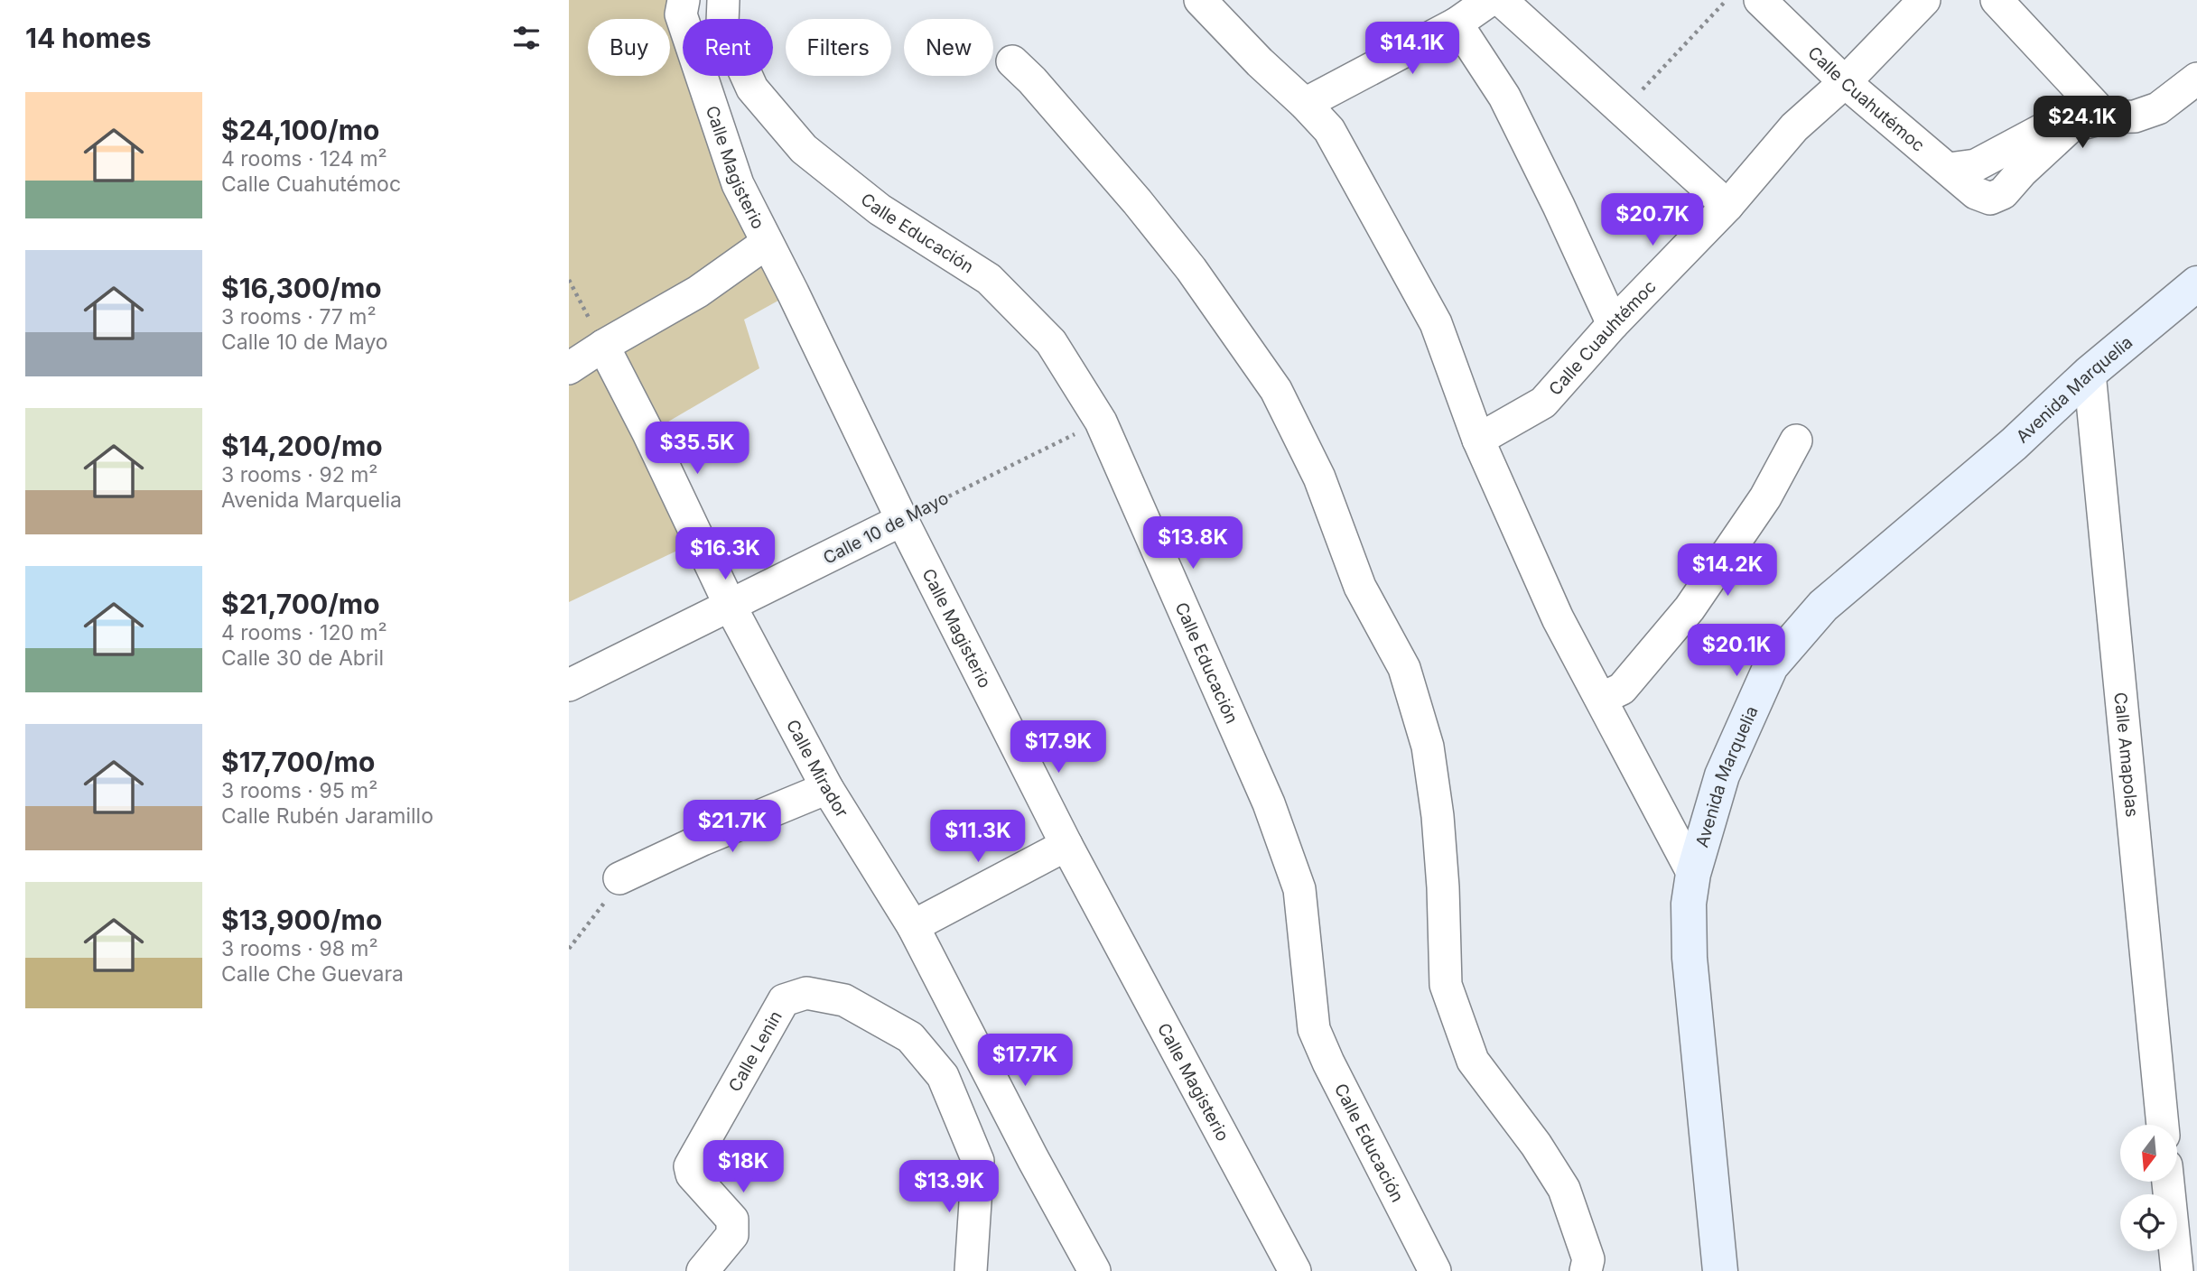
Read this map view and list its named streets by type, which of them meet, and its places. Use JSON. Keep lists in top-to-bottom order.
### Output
{
  "streets": {
    "main road": ["Avenida Marquelia"],
    "street": [
      "Calle Cuahutémoc",
      "Calle Magisterio",
      "Calle Educación",
      "Calle Cuauhtémoc",
      "Calle 10 de Mayo",
      "Calle Amapolas",
      "Calle Mirador",
      "Calle Lenin"
    ]
  },
  "crossings": [
    ["Calle Cuahutémoc", "Calle Cuauhtémoc"],
    ["Calle Magisterio", "Calle 10 de Mayo"],
    ["Calle Educación", "Calle 10 de Mayo"],
    ["Avenida Marquelia", "Calle Amapolas"],
    ["Calle 10 de Mayo", "Calle Mirador"]
  ],
  "north": "bottom",
  "page": {
    "heading": "14 homes",
    "chip": [
      "Buy",
      "Rent",
      "Filters",
      "New"
    ],
    "price": [
      "$14.1K",
      "$24.1K",
      "$20.7K",
      "$35.5K",
      "$13.8K",
      "$16.3K",
      "$14.2K",
      "$20.1K",
      "$17.9K",
      "$21.7K",
      "$11.3K",
      "$17.7K",
      "$18K",
      "$13.9K"
    ],
    "list": [
      {
        "name": "$24,100/mo",
        "note": "4 rooms · 124 m² · Calle Cuahutémoc"
      },
      {
        "name": "$16,300/mo",
        "note": "3 rooms · 77 m² · Calle 10 de Mayo"
      },
      {
        "name": "$14,200/mo",
        "note": "3 rooms · 92 m² · Avenida Marquelia"
      },
      {
        "name": "$21,700/mo",
        "note": "4 rooms · 120 m² · Calle 30 de Abril"
      },
      {
        "name": "$17,700/mo",
        "note": "3 rooms · 95 m² · Calle Rubén Jaramillo"
      },
      {
        "name": "$13,900/mo",
        "note": "3 rooms · 98 m² · Calle Che Guevara"
      }
    ]
  }
}
